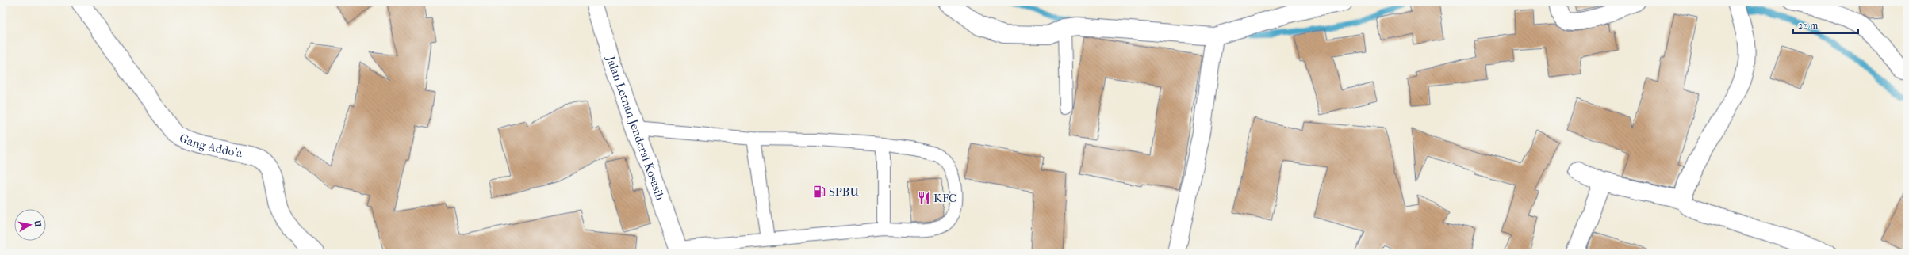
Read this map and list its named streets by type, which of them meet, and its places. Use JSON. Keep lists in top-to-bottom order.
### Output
{
  "streets": {
    "main road": ["Jalan Letnan Jenderal Kosasih", "Gang Addo'a"]
  },
  "places": {
    "fuel station": ["SPBU"],
    "restaurant": ["KFC"]
  },
  "scale_bar": "20 m",
  "north": "right"
}
